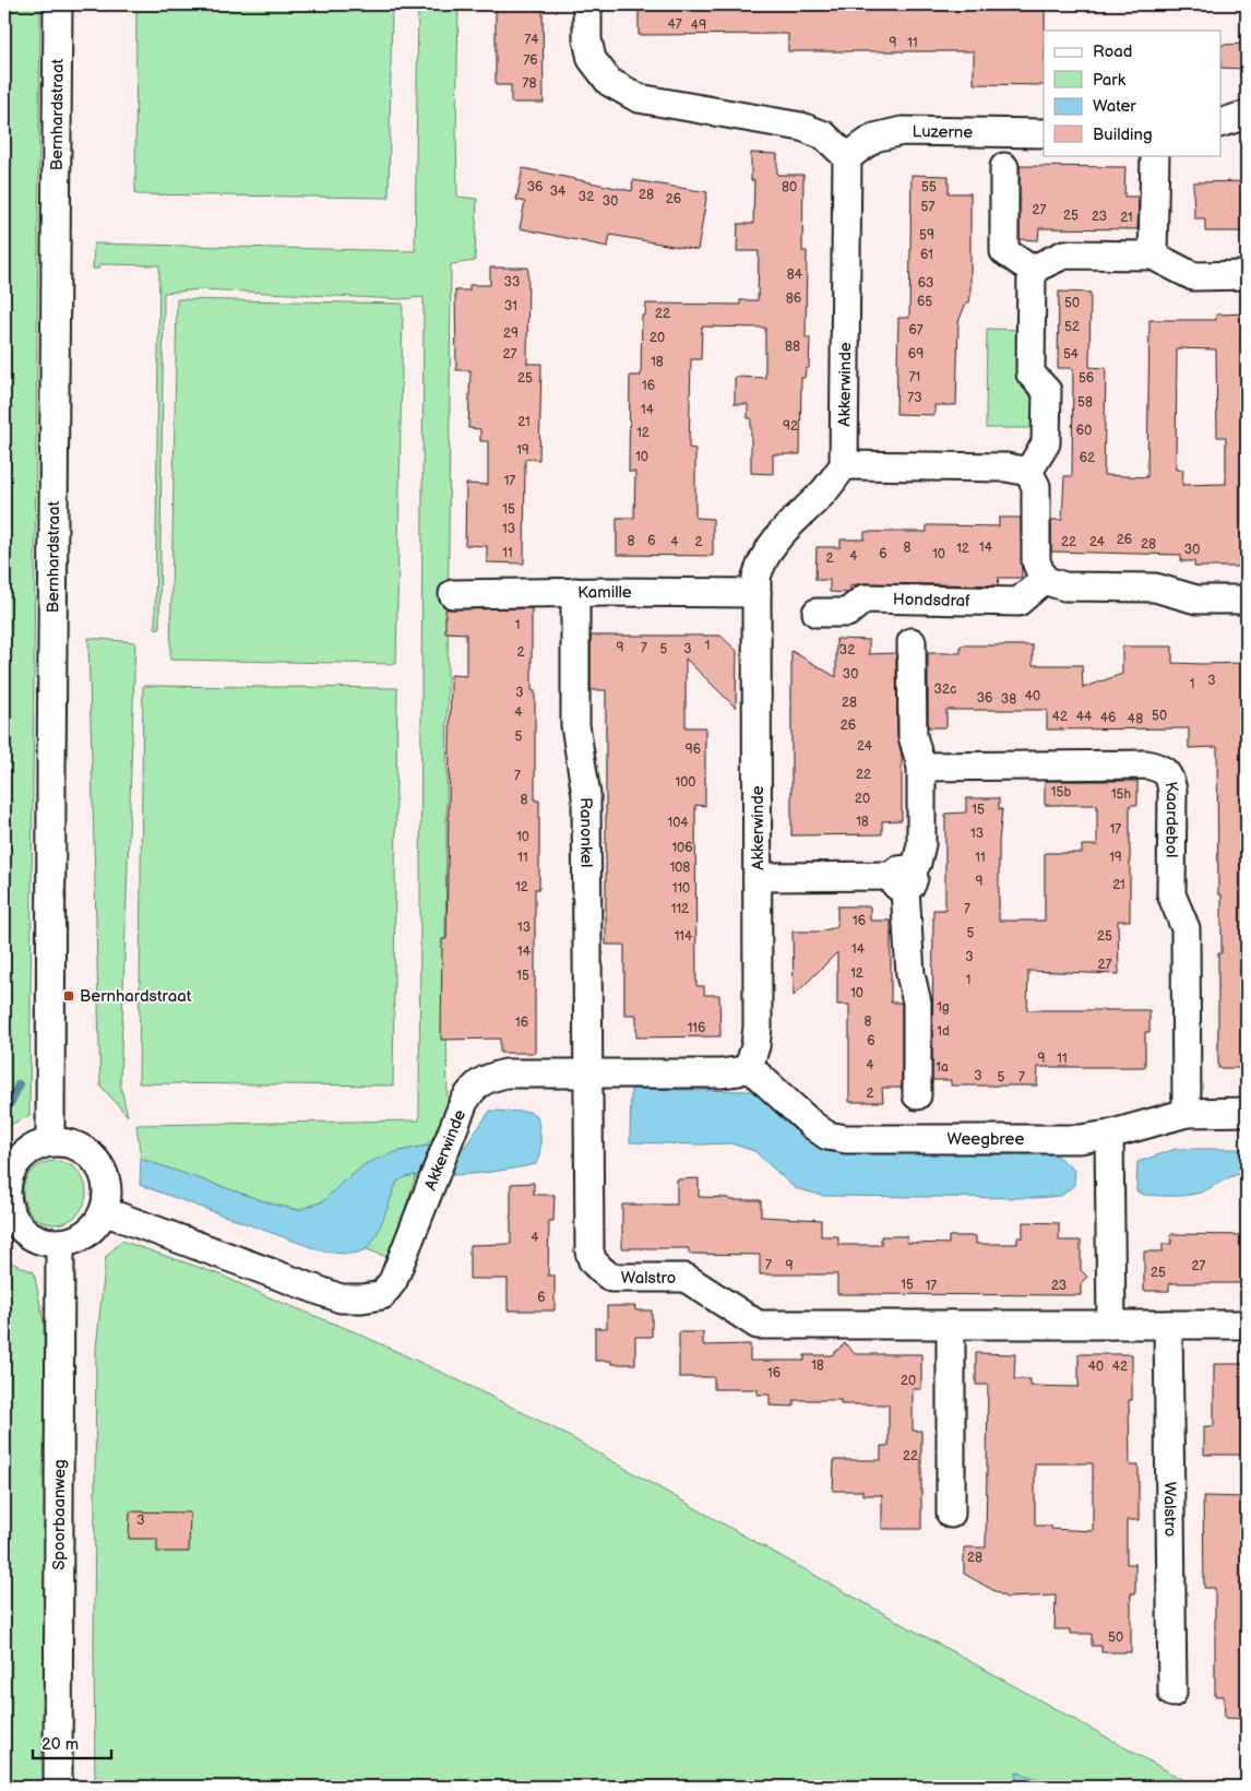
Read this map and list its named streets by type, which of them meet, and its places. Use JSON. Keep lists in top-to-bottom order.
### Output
{
  "streets": {
    "street": [
      "Bernhardstraat",
      "Luzerne",
      "Akkerwinde",
      "Kamille",
      "Hondsdraf",
      "Kaardebol",
      "Ranonkel",
      "Weegbree",
      "Walstro",
      "Spoorbaanweg"
    ]
  },
  "crossings": [
    ["Bernhardstraat", "Akkerwinde"],
    ["Bernhardstraat", "Spoorbaanweg"],
    ["Luzerne", "Akkerwinde"],
    ["Akkerwinde", "Kamille"],
    ["Akkerwinde", "Ranonkel"],
    ["Akkerwinde", "Weegbree"],
    ["Akkerwinde", "Walstro"],
    ["Akkerwinde", "Spoorbaanweg"],
    ["Kamille", "Ranonkel"],
    ["Kaardebol", "Weegbree"],
    ["Ranonkel", "Walstro"]
  ],
  "places": {
    "transit": ["Bernhardstraat"]
  },
  "house_numbers": [
    "47",
    "49",
    "74",
    "9",
    "11",
    "76",
    "78",
    "36",
    "80",
    "55",
    "34",
    "28",
    "32",
    "26",
    "30",
    "57",
    "27",
    "25",
    "23",
    "21",
    "59",
    "61",
    "84",
    "33",
    "63",
    "86",
    "65",
    "50",
    "31",
    "22",
    "52",
    "67",
    "29",
    "20",
    "88",
    "27",
    "69",
    "54",
    "18",
    "71",
    "25",
    "56",
    "16",
    "73",
    "58",
    "14",
    "21",
    "92",
    "60",
    "12",
    "19",
    "10",
    "62",
    "17",
    "15",
    "13",
    "26",
    "8",
    "6",
    "4",
    "2",
    "22",
    "24",
    "28",
    "8",
    "14",
    "12",
    "30",
    "11",
    "6",
    "10",
    "4",
    "2",
    "1",
    "1",
    "9",
    "7",
    "5",
    "3",
    "32",
    "2",
    "30",
    "3",
    "1",
    "32c",
    "3",
    "40",
    "36",
    "38",
    "28",
    "4",
    "50",
    "42",
    "44",
    "46",
    "48",
    "26",
    "5",
    "24",
    "96",
    "22",
    "7",
    "100",
    "15b",
    "15h",
    "20",
    "8",
    "15",
    "18",
    "104",
    "17",
    "13",
    "10",
    "106",
    "11",
    "11",
    "19",
    "108",
    "9",
    "21",
    "12",
    "110",
    "112",
    "7",
    "16",
    "13",
    "5",
    "114",
    "25",
    "14",
    "14",
    "3",
    "27",
    "12",
    "15",
    "1",
    "10",
    "1g",
    "8",
    "16",
    "116",
    "1d",
    "6",
    "9",
    "11",
    "4",
    "1a",
    "3",
    "5",
    "7",
    "2",
    "4",
    "7",
    "9",
    "27",
    "25",
    "15",
    "17",
    "23",
    "6",
    "18",
    "40",
    "42",
    "16",
    "20",
    "22",
    "3",
    "28",
    "50"
  ],
  "legend": [
    "Road",
    "Park",
    "Water",
    "Building"
  ],
  "scale_bar": "20 m"
}
